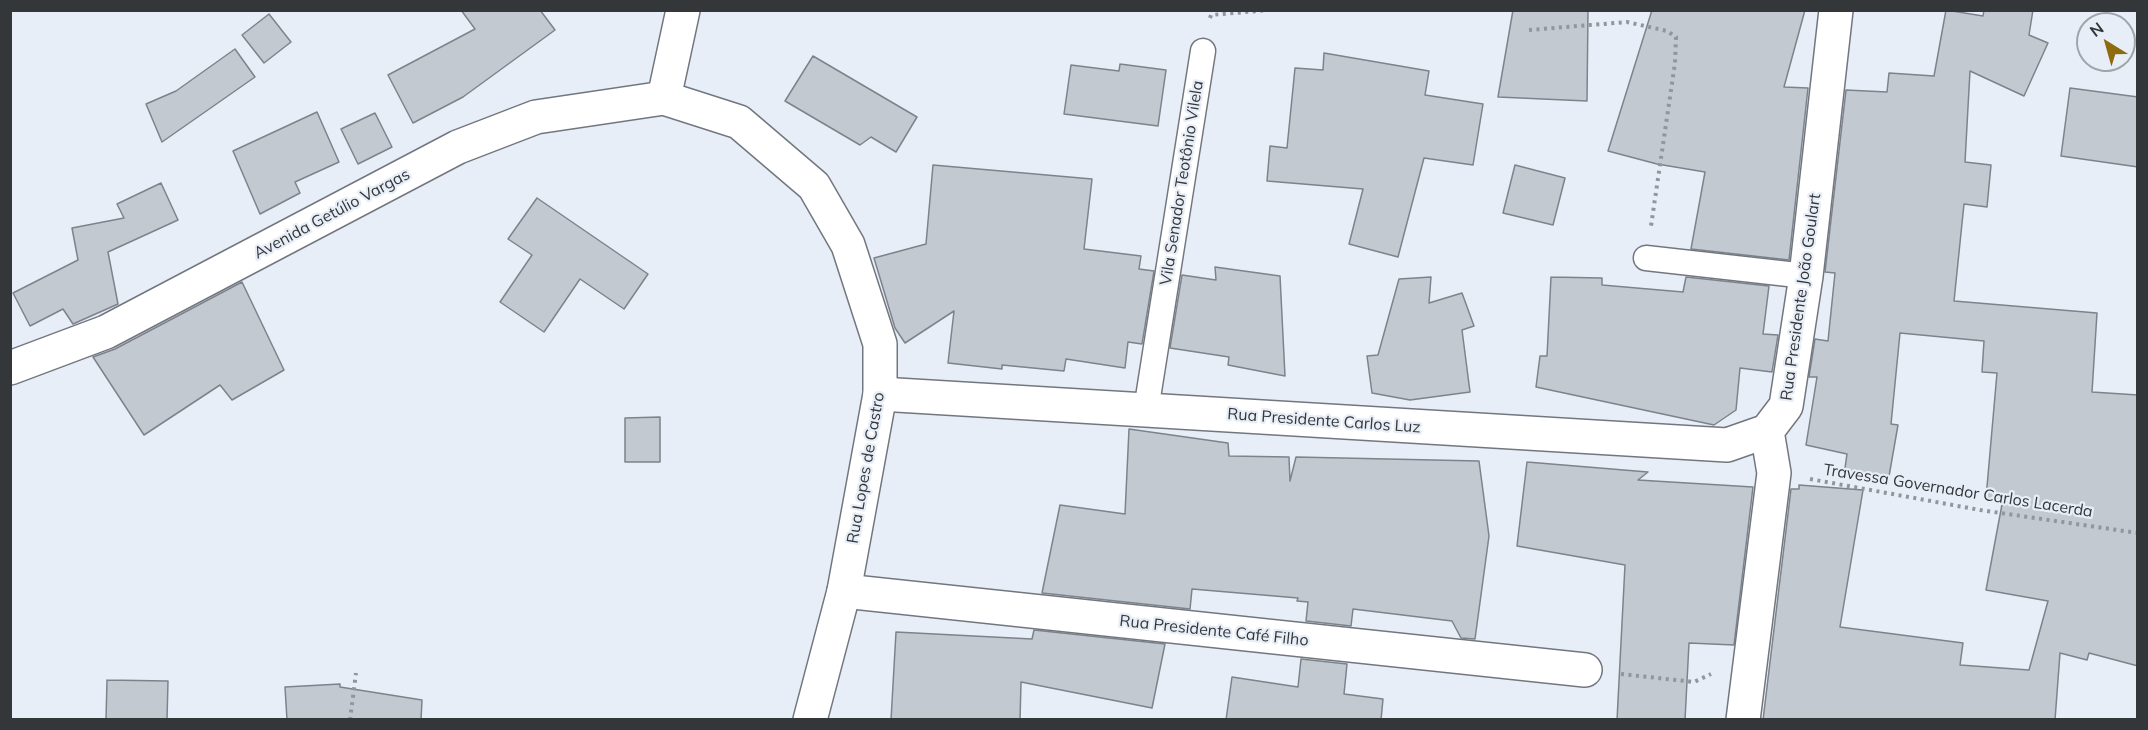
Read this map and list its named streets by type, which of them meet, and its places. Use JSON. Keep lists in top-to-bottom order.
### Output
{
  "streets": {
    "street": [
      "Avenida Getúlio Vargas",
      "Rua Presidente João Goulart",
      "Rua Presidente Carlos Luz",
      "Rua Lopes de Castro",
      "Rua Presidente Café Filho"
    ],
    "lane": ["Vila Senador Teotônio Vilela"],
    "path": ["Travessa Governador Carlos Lacerda"]
  },
  "crossings": [
    ["Vila Senador Teotônio Vilela", "Rua Presidente Carlos Luz"],
    ["Avenida Getúlio Vargas", "Rua Lopes de Castro"],
    ["Rua Presidente João Goulart", "Rua Presidente Carlos Luz"],
    ["Rua Presidente Carlos Luz", "Rua Lopes de Castro"],
    ["Rua Lopes de Castro", "Rua Presidente Café Filho"]
  ],
  "north": "top left"
}
